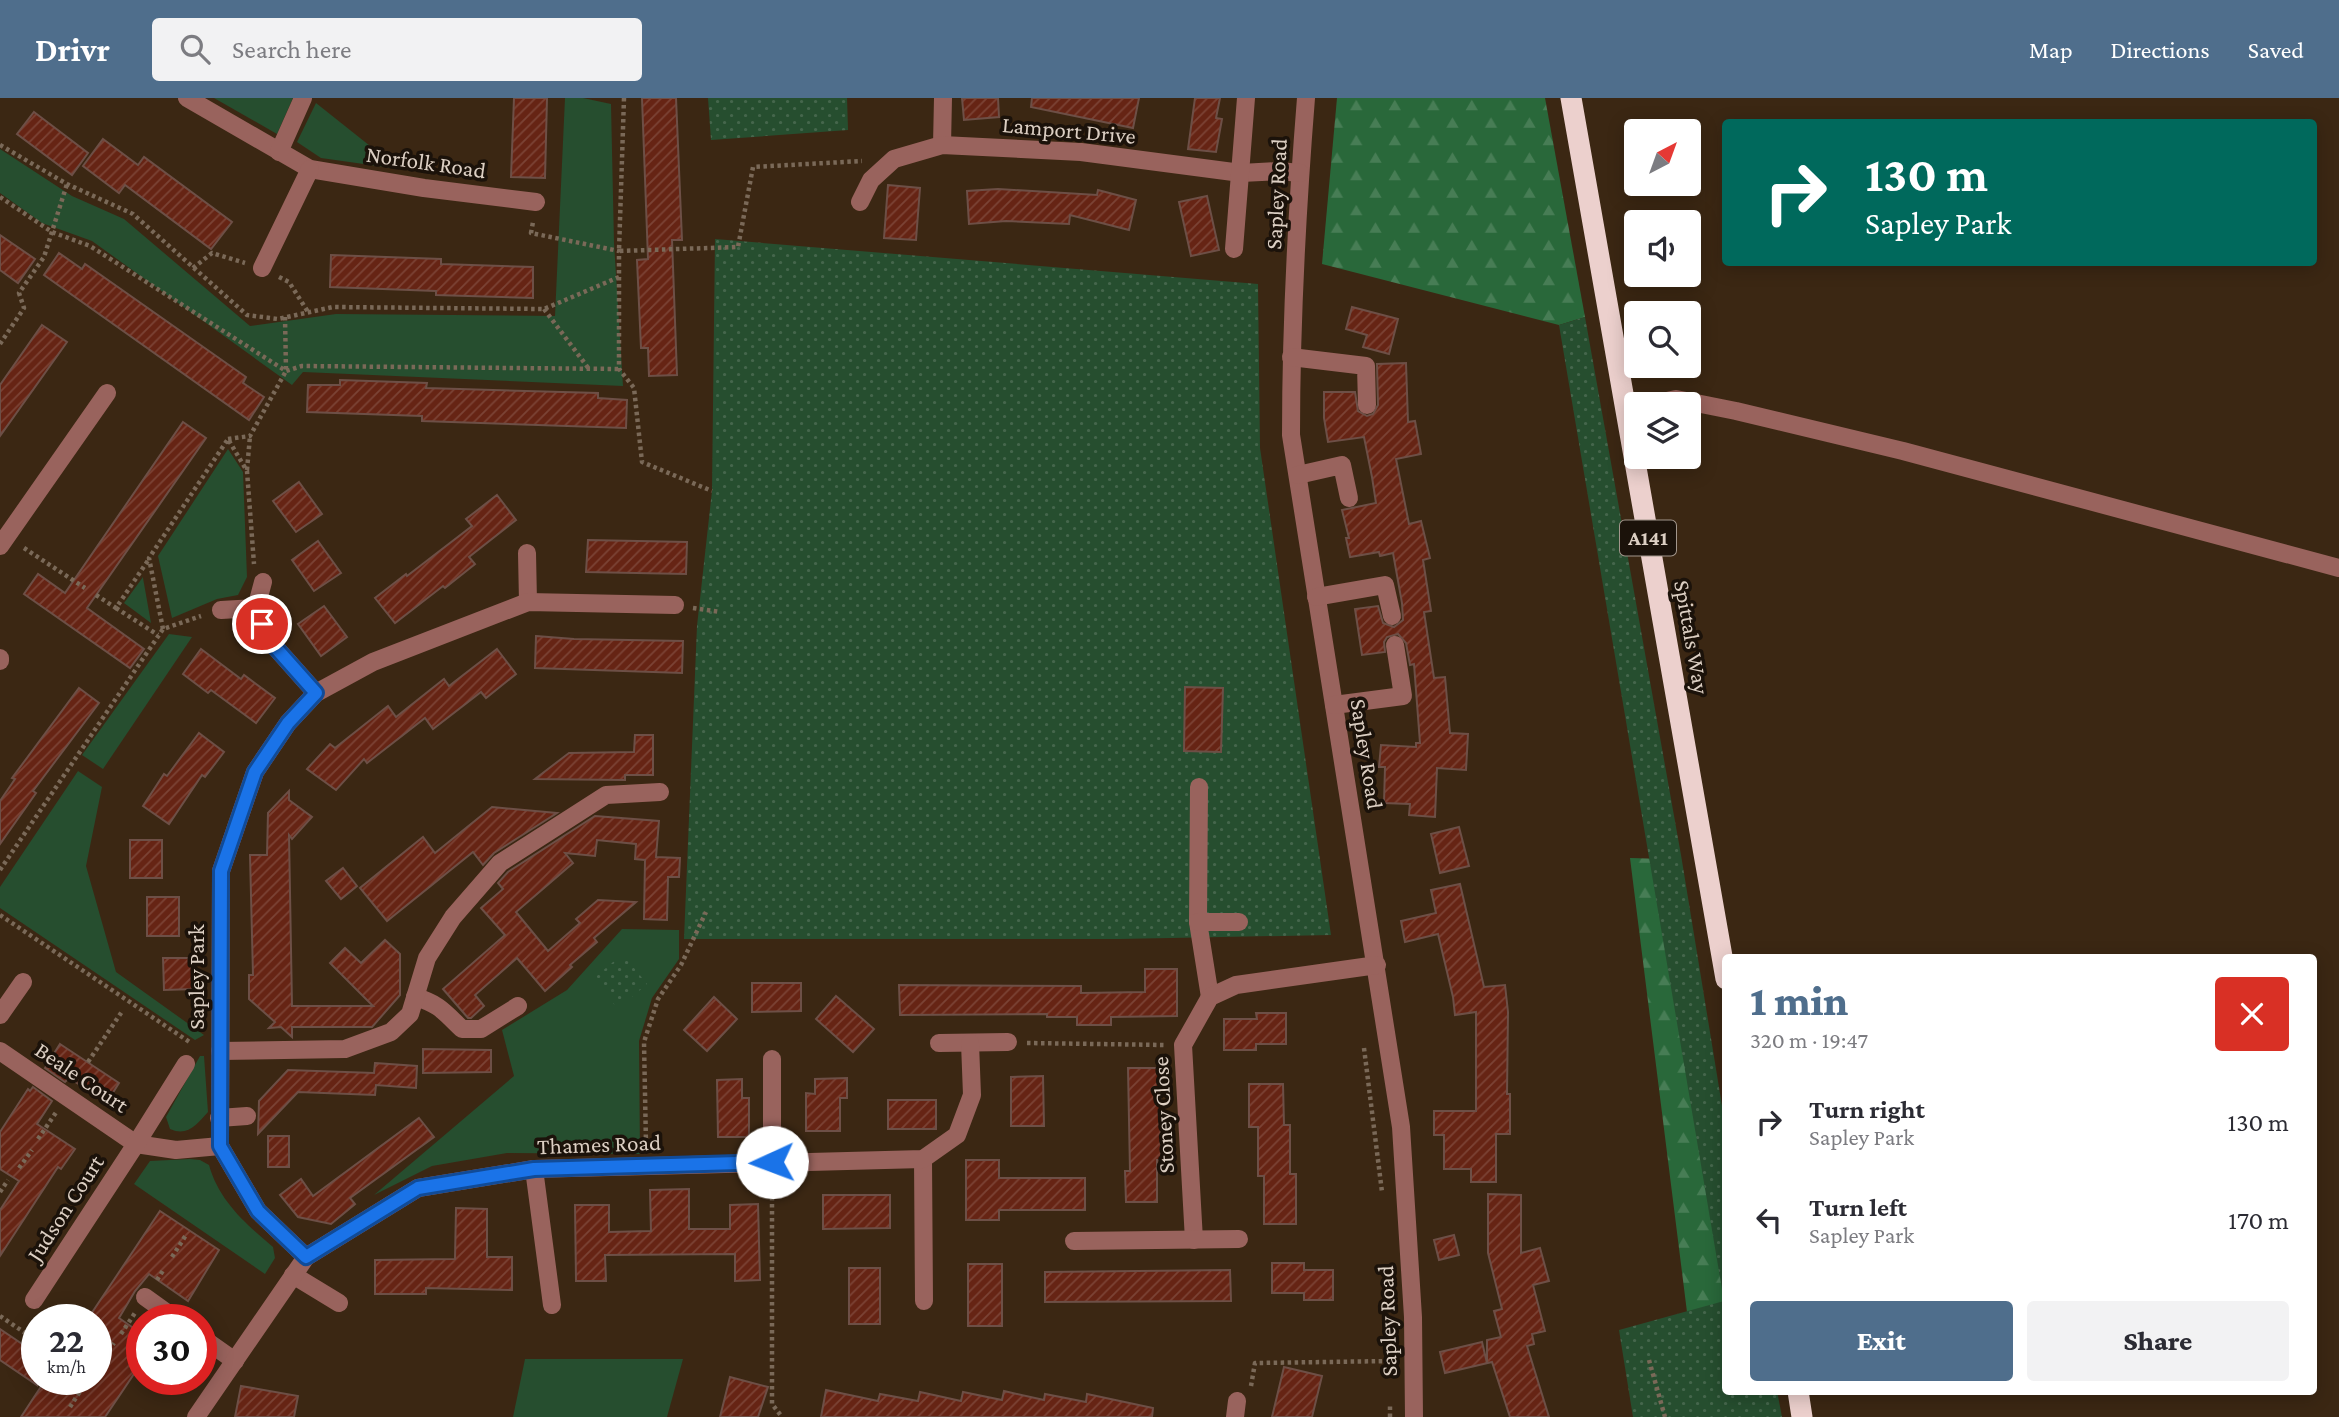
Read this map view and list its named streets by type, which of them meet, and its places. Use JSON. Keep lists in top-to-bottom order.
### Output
{
  "streets": {
    "highway": ["A141", "Spittals Way"],
    "street": [
      "Lamport Drive",
      "Norfolk Road",
      "Sapley Road",
      "Sapley Park",
      "Beale Court",
      "Stoney Close",
      "Thames Road",
      "Judson Court"
    ]
  },
  "crossings": [
    ["Lamport Drive", "Sapley Road"],
    ["Sapley Park", "Beale Court"],
    ["Sapley Park", "Thames Road"],
    ["Beale Court", "Judson Court"]
  ],
  "north": "top right",
  "page": {
    "header": "Drivr",
    "search": "Search here",
    "nav": ["Map", "Directions", "Saved"],
    "turn": ["130 m", "Sapley Park"],
    "heading": ["1 min", "320 m · 19:47"],
    "list": [
      {
        "name": "Turn right",
        "note": "Sapley Park",
        "value": "130 m"
      },
      {
        "name": "Turn left",
        "note": "Sapley Park",
        "value": "170 m"
      }
    ],
    "buttons": ["Exit", "Share"],
    "speed": "22 km/h",
    "limit": "30"
  }
}
